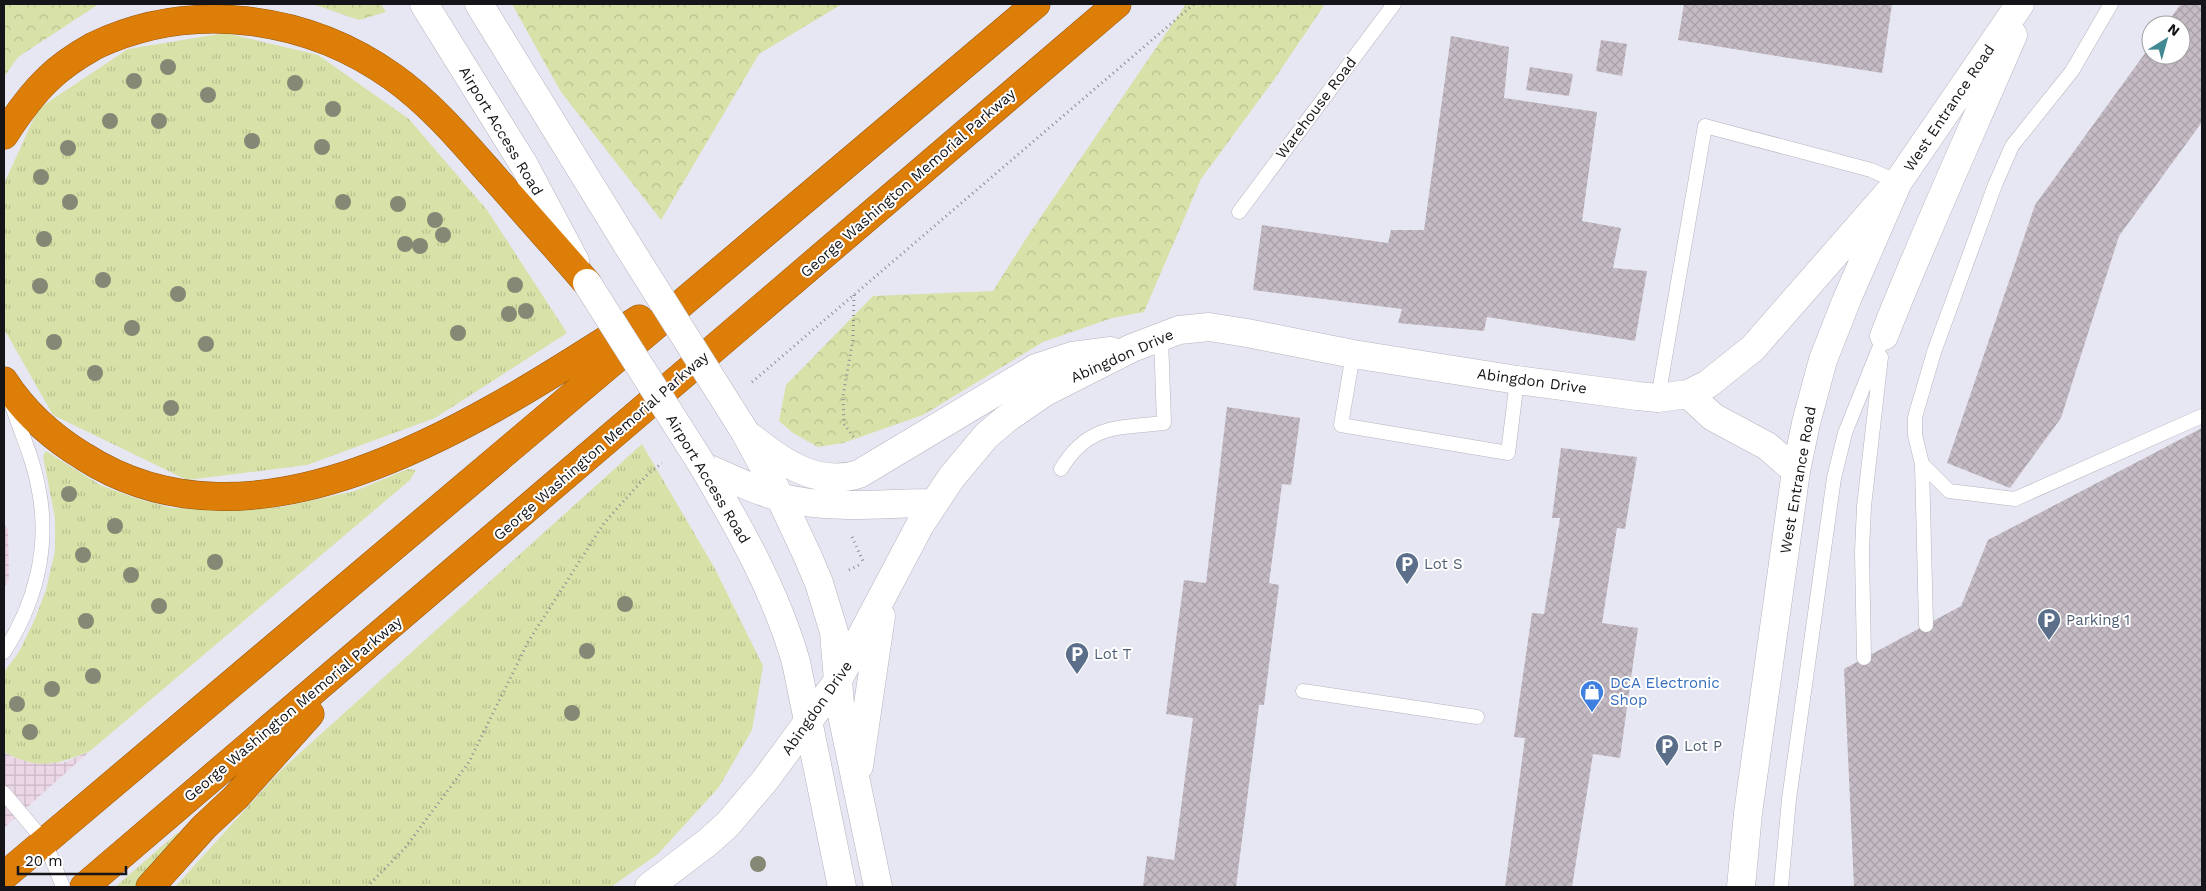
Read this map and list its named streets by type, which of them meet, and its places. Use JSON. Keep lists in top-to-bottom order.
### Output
{
  "streets": {
    "highway": ["George Washington Memorial Parkway"],
    "main road": ["West Entrance Road", "Airport Access Road", "Abingdon Drive"],
    "lane": ["Warehouse Road"]
  },
  "crossings": [
    ["West Entrance Road", "Abingdon Drive"],
    ["Airport Access Road", "Abingdon Drive"]
  ],
  "places": {
    "parking": [
      "Lot S",
      "Parking 1",
      "Lot T",
      "Lot P"
    ],
    "shop": ["DCA Electronic Shop"]
  },
  "scale_bar": "20 m",
  "north": "top right"
}
